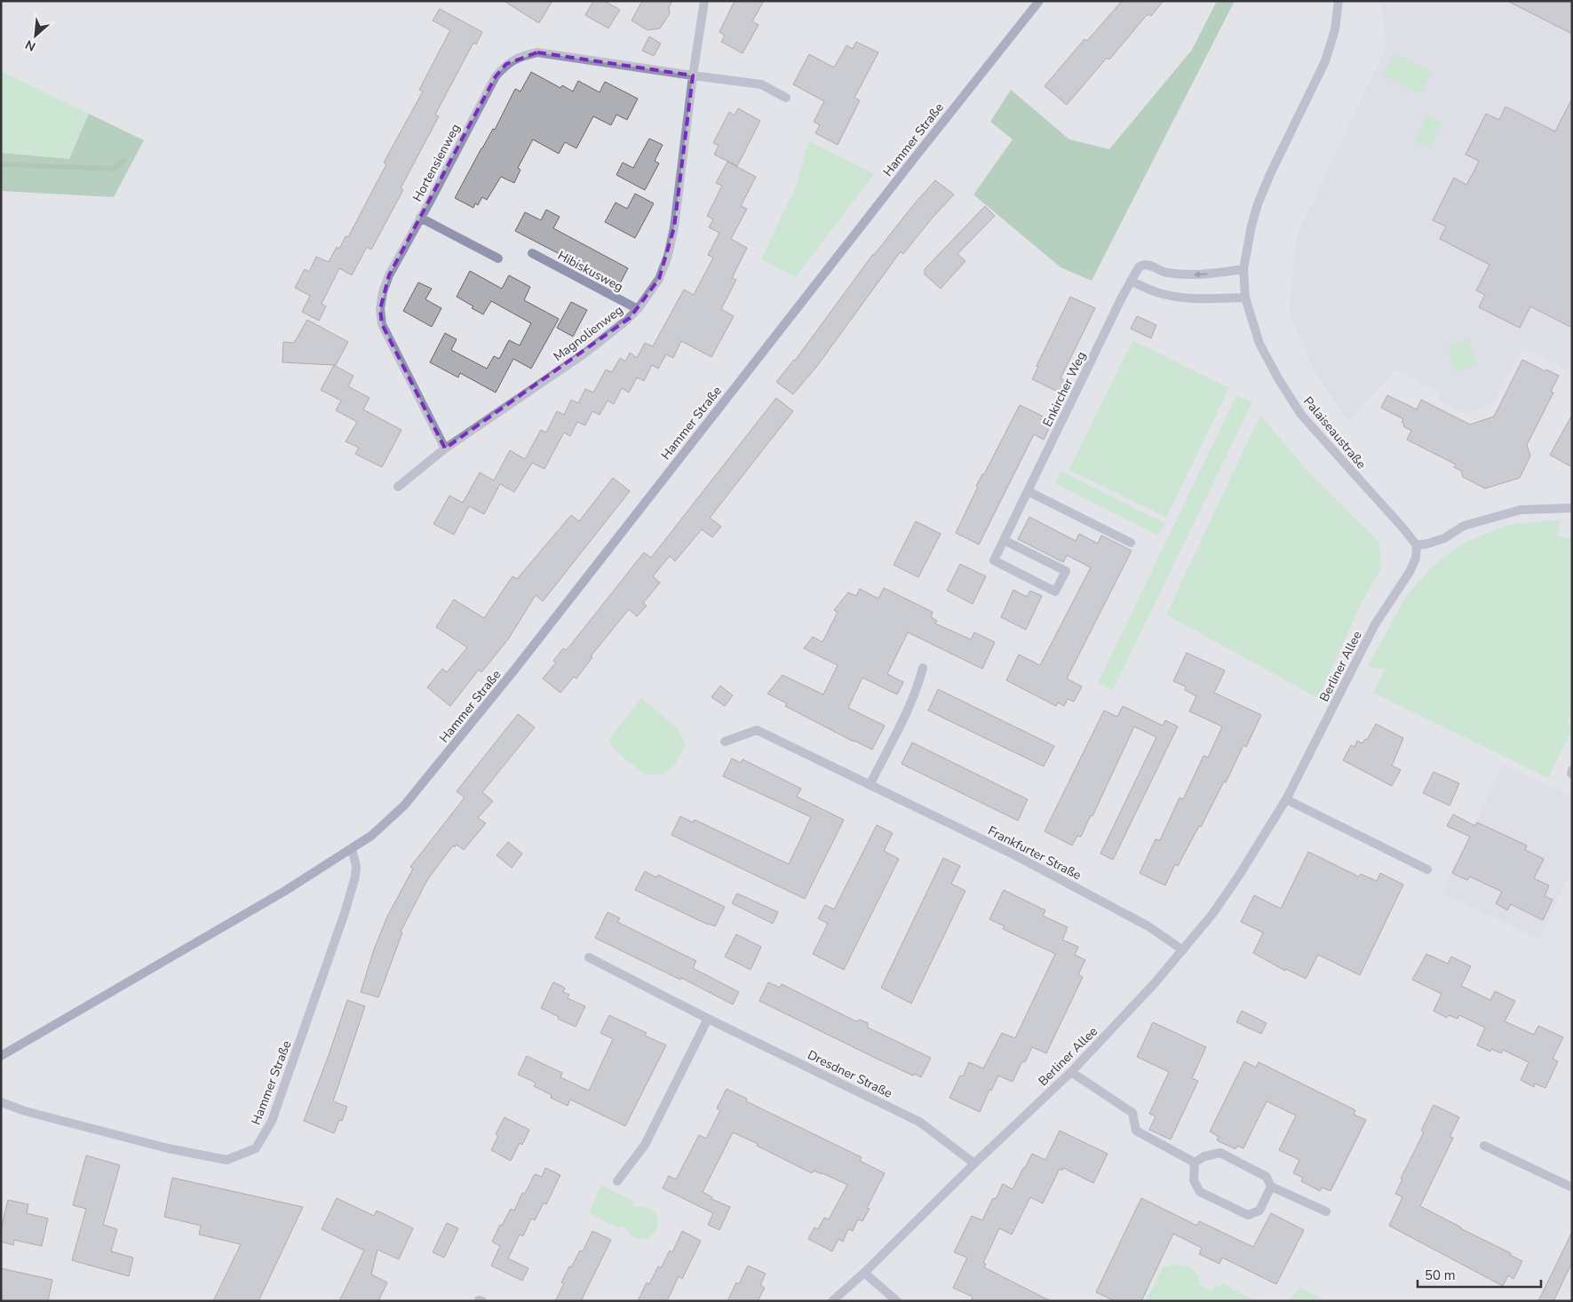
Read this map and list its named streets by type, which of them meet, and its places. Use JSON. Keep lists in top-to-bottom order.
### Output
{
  "streets": {
    "main road": ["Hammer Straße"],
    "street": [
      "Hortensienweg",
      "Hibiskusweg",
      "Magnolienweg",
      "Enkircher Weg",
      "Palaiseaustraße",
      "Berliner Allee",
      "Frankfurter Straße",
      "Dresdner Straße"
    ]
  },
  "crossings": [
    ["Hortensienweg", "Magnolienweg"],
    ["Hibiskusweg", "Magnolienweg"],
    ["Palaiseaustraße", "Berliner Allee"],
    ["Berliner Allee", "Frankfurter Straße"],
    ["Berliner Allee", "Dresdner Straße"]
  ],
  "scale_bar": "50 m",
  "north": "bottom left"
}
